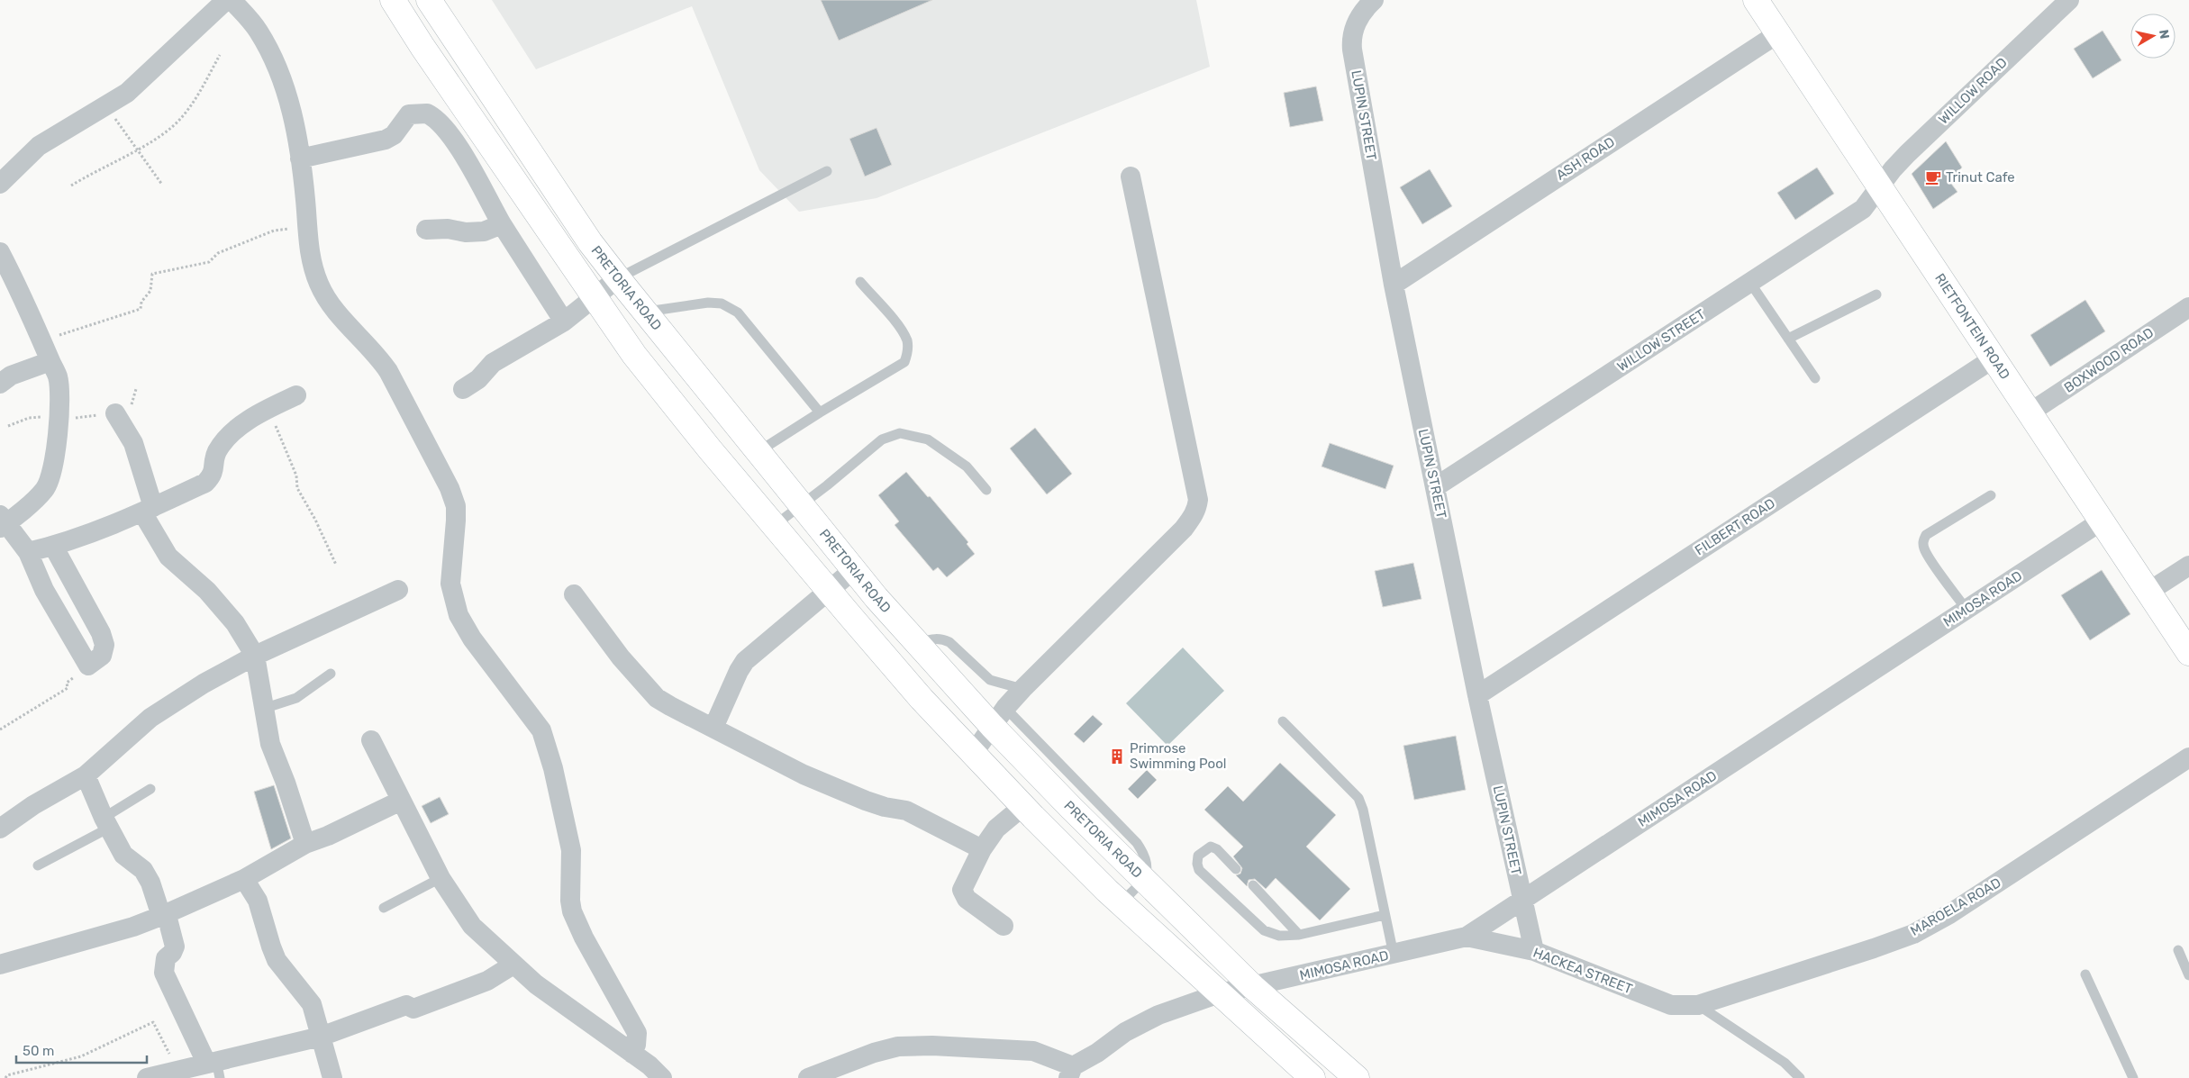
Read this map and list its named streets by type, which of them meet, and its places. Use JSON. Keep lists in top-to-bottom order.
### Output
{
  "streets": {
    "main road": ["PRETORIA ROAD", "RIETFONTEIN ROAD"],
    "street": [
      "WILLOW ROAD",
      "LUPIN STREET",
      "ASH ROAD",
      "WILLOW STREET",
      "BOXWOOD ROAD",
      "FILBERT ROAD",
      "MIMOSA ROAD",
      "MAROELA ROAD",
      "HACKEA STREET"
    ]
  },
  "crossings": [
    ["WILLOW ROAD", "RIETFONTEIN ROAD"],
    ["WILLOW ROAD", "WILLOW STREET"],
    ["LUPIN STREET", "ASH ROAD"],
    ["LUPIN STREET", "WILLOW STREET"],
    ["LUPIN STREET", "FILBERT ROAD"],
    ["LUPIN STREET", "MIMOSA ROAD"],
    ["LUPIN STREET", "HACKEA STREET"],
    ["ASH ROAD", "RIETFONTEIN ROAD"],
    ["PRETORIA ROAD", "MIMOSA ROAD"],
    ["RIETFONTEIN ROAD", "WILLOW STREET"],
    ["RIETFONTEIN ROAD", "BOXWOOD ROAD"],
    ["RIETFONTEIN ROAD", "FILBERT ROAD"],
    ["RIETFONTEIN ROAD", "MIMOSA ROAD"],
    ["MIMOSA ROAD", "HACKEA STREET"],
    ["MAROELA ROAD", "HACKEA STREET"]
  ],
  "places": {
    "cafe": ["Trinut Cafe"],
    "building": ["Primrose Swimming Pool"]
  },
  "scale_bar": "50 m",
  "north": "right"
}
